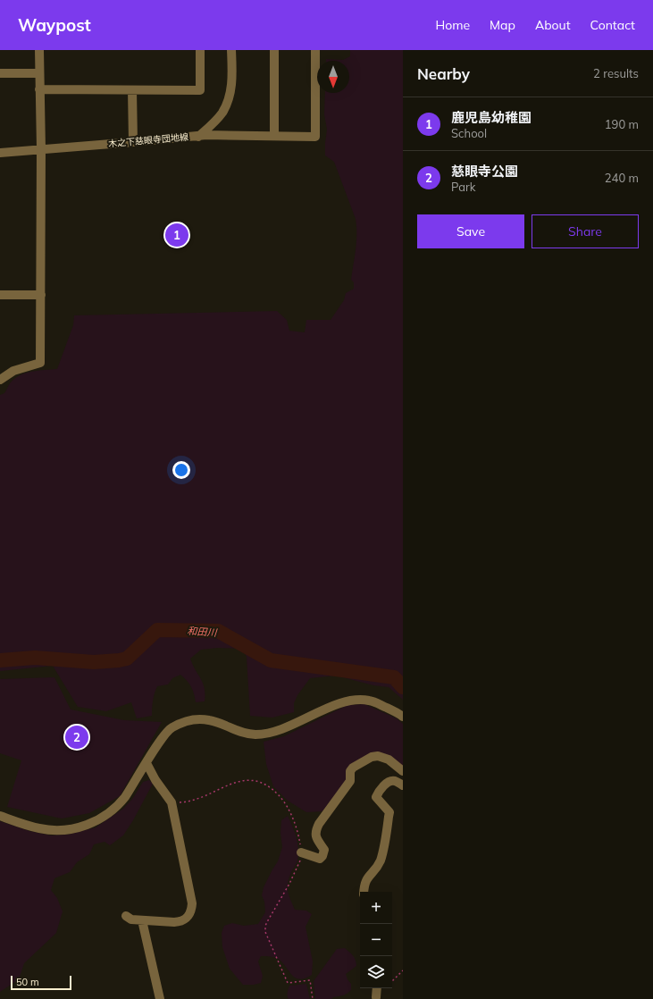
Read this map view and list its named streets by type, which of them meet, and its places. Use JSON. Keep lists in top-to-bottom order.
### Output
{
  "streets": {
    "street": ["木之下慈眼寺団地線"]
  },
  "water": ["和田川"],
  "scale_bar": "50 m",
  "north": "bottom",
  "page": {
    "header": "Waypost",
    "nav": [
      "Home",
      "Map",
      "About",
      "Contact"
    ],
    "heading": ["Nearby", "2 results"],
    "list": [
      {
        "mark": "1",
        "name": "鹿児島幼稚園",
        "note": "School",
        "value": "190 m"
      },
      {
        "mark": "2",
        "name": "慈眼寺公園",
        "note": "Park",
        "value": "240 m"
      }
    ],
    "buttons": ["Save", "Share"],
    "pins": ["1", "2"],
    "map_buttons": ["+", "−"],
    "scale": "50 m"
  }
}
